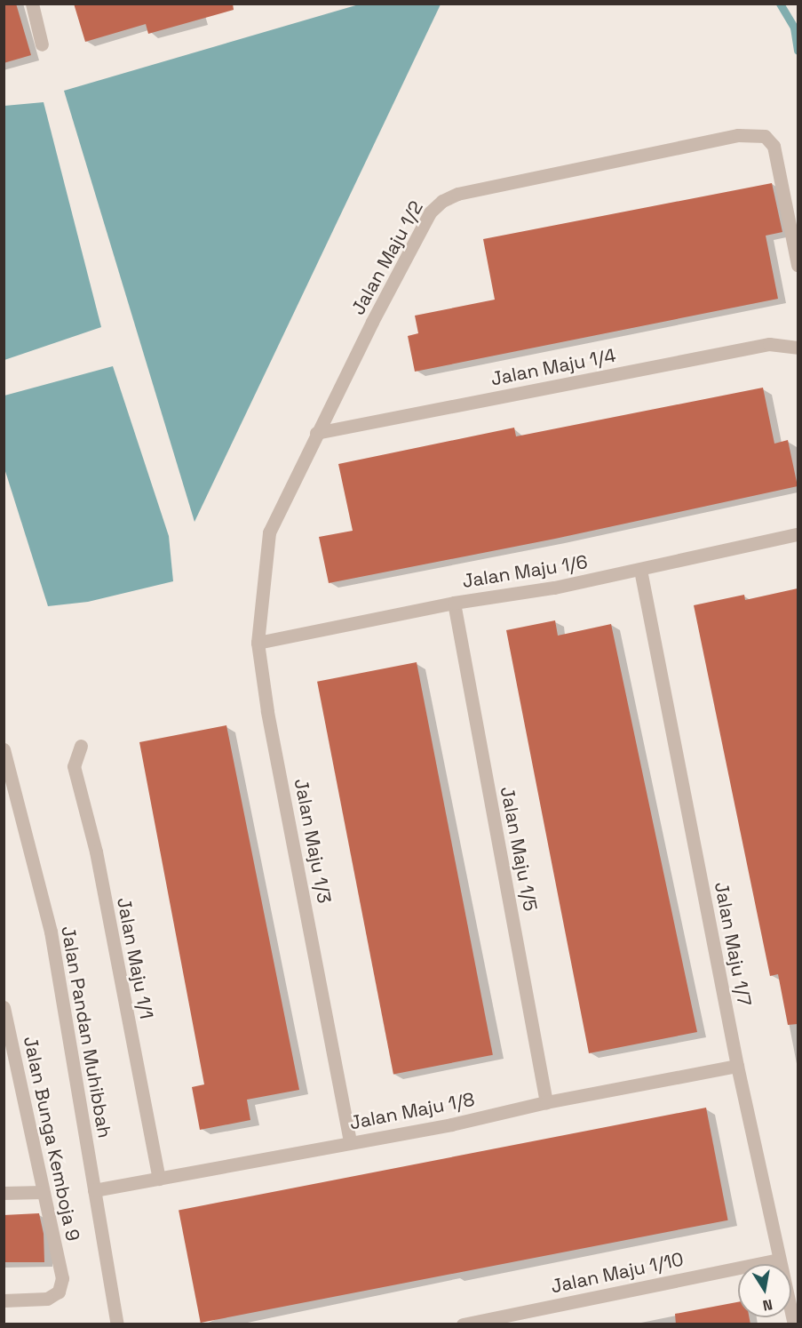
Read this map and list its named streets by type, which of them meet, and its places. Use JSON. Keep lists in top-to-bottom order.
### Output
{
  "streets": {
    "street": [
      "Jalan Maju 1/2",
      "Jalan Maju 1/4",
      "Jalan Maju 1/6",
      "Jalan Maju 1/3",
      "Jalan Maju 1/5",
      "Jalan Maju 1/7",
      "Jalan Maju 1/1",
      "Jalan Pandan Muhibbah",
      "Jalan Maju 1/8",
      "Jalan Bunga Kemboja 9",
      "Jalan Maju 1/10"
    ]
  },
  "crossings": [
    ["Jalan Maju 1/2", "Jalan Maju 1/4"],
    ["Jalan Maju 1/2", "Jalan Maju 1/3"],
    ["Jalan Maju 1/6", "Jalan Maju 1/3"],
    ["Jalan Maju 1/6", "Jalan Maju 1/5"],
    ["Jalan Maju 1/6", "Jalan Maju 1/7"],
    ["Jalan Maju 1/3", "Jalan Maju 1/8"],
    ["Jalan Maju 1/5", "Jalan Maju 1/8"],
    ["Jalan Maju 1/7", "Jalan Maju 1/8"],
    ["Jalan Maju 1/7", "Jalan Maju 1/10"],
    ["Jalan Maju 1/1", "Jalan Maju 1/8"],
    ["Jalan Pandan Muhibbah", "Jalan Maju 1/8"]
  ],
  "north": "bottom"
}
